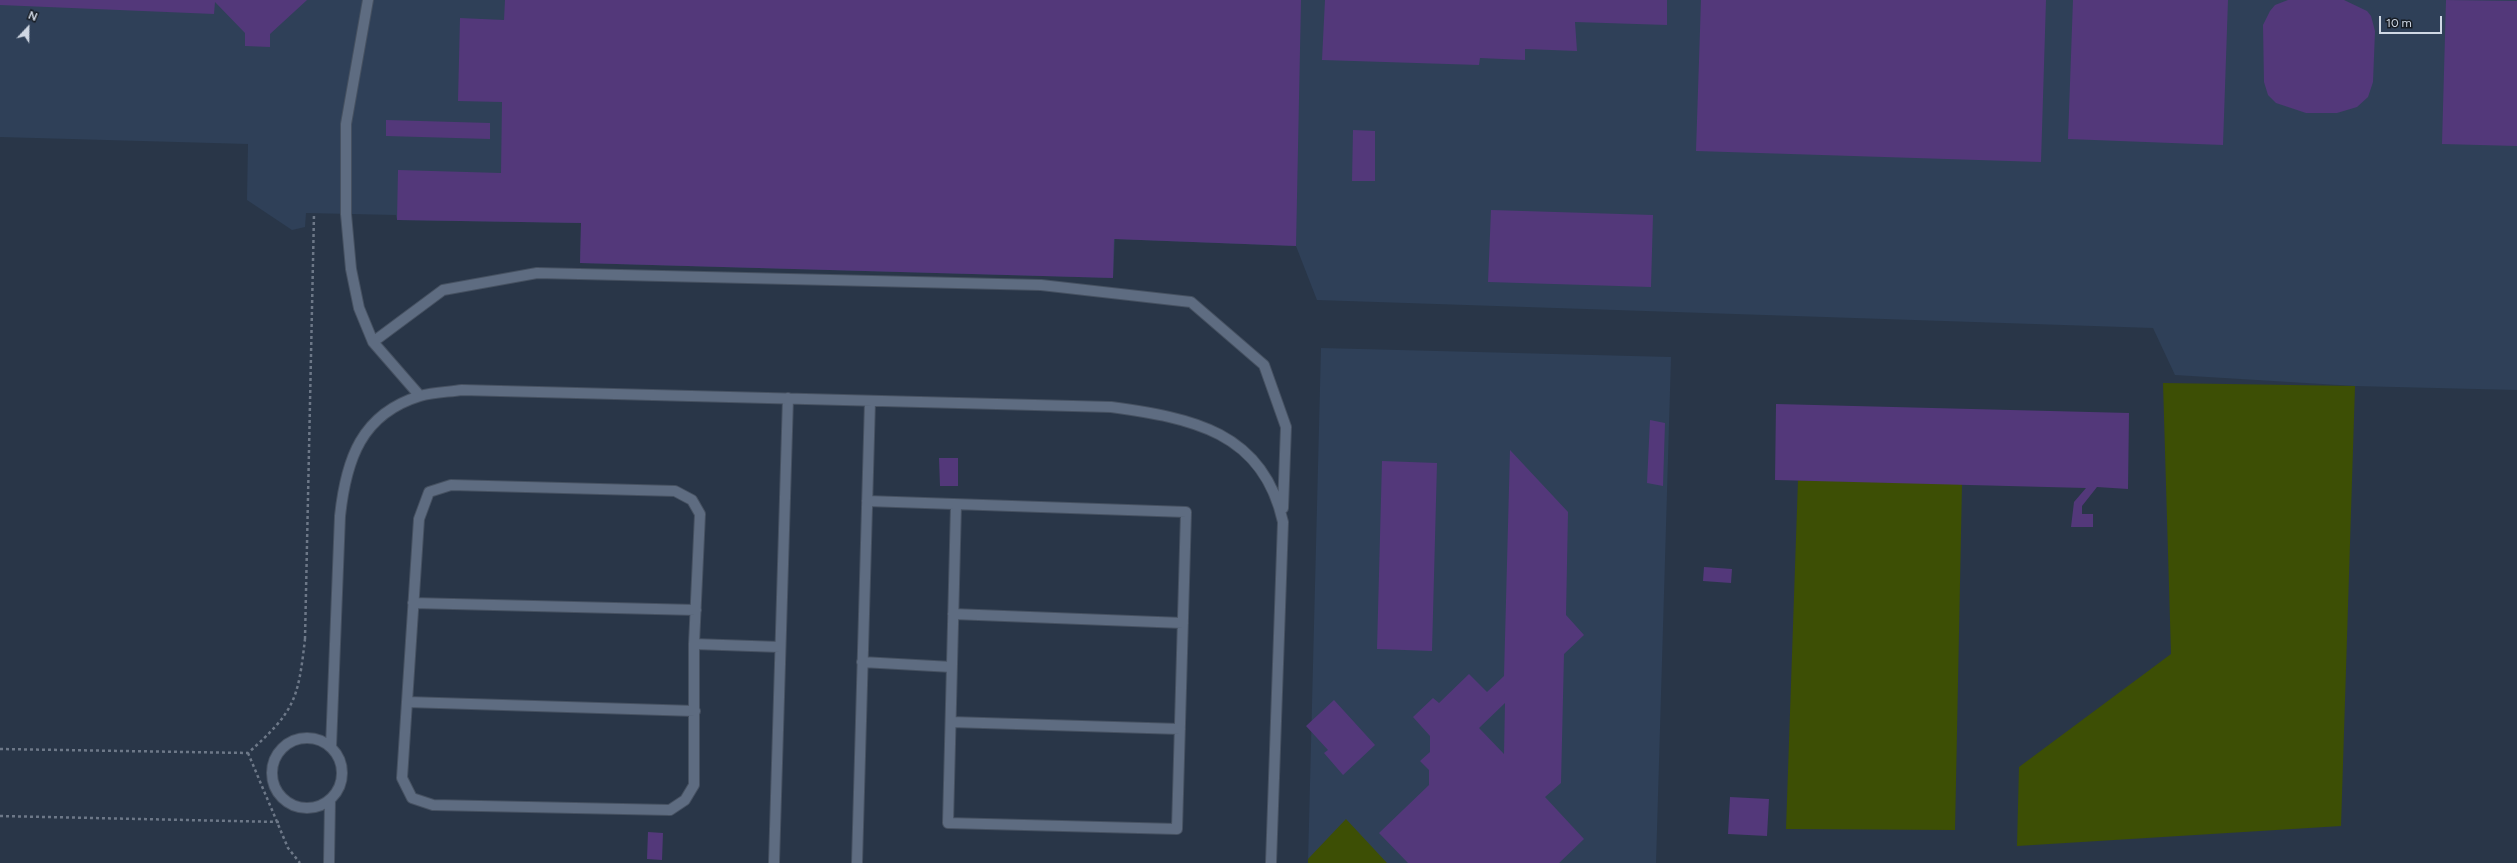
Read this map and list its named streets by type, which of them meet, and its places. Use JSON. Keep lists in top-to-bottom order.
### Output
{
  "scale_bar": "10 m",
  "north": "top"
}
